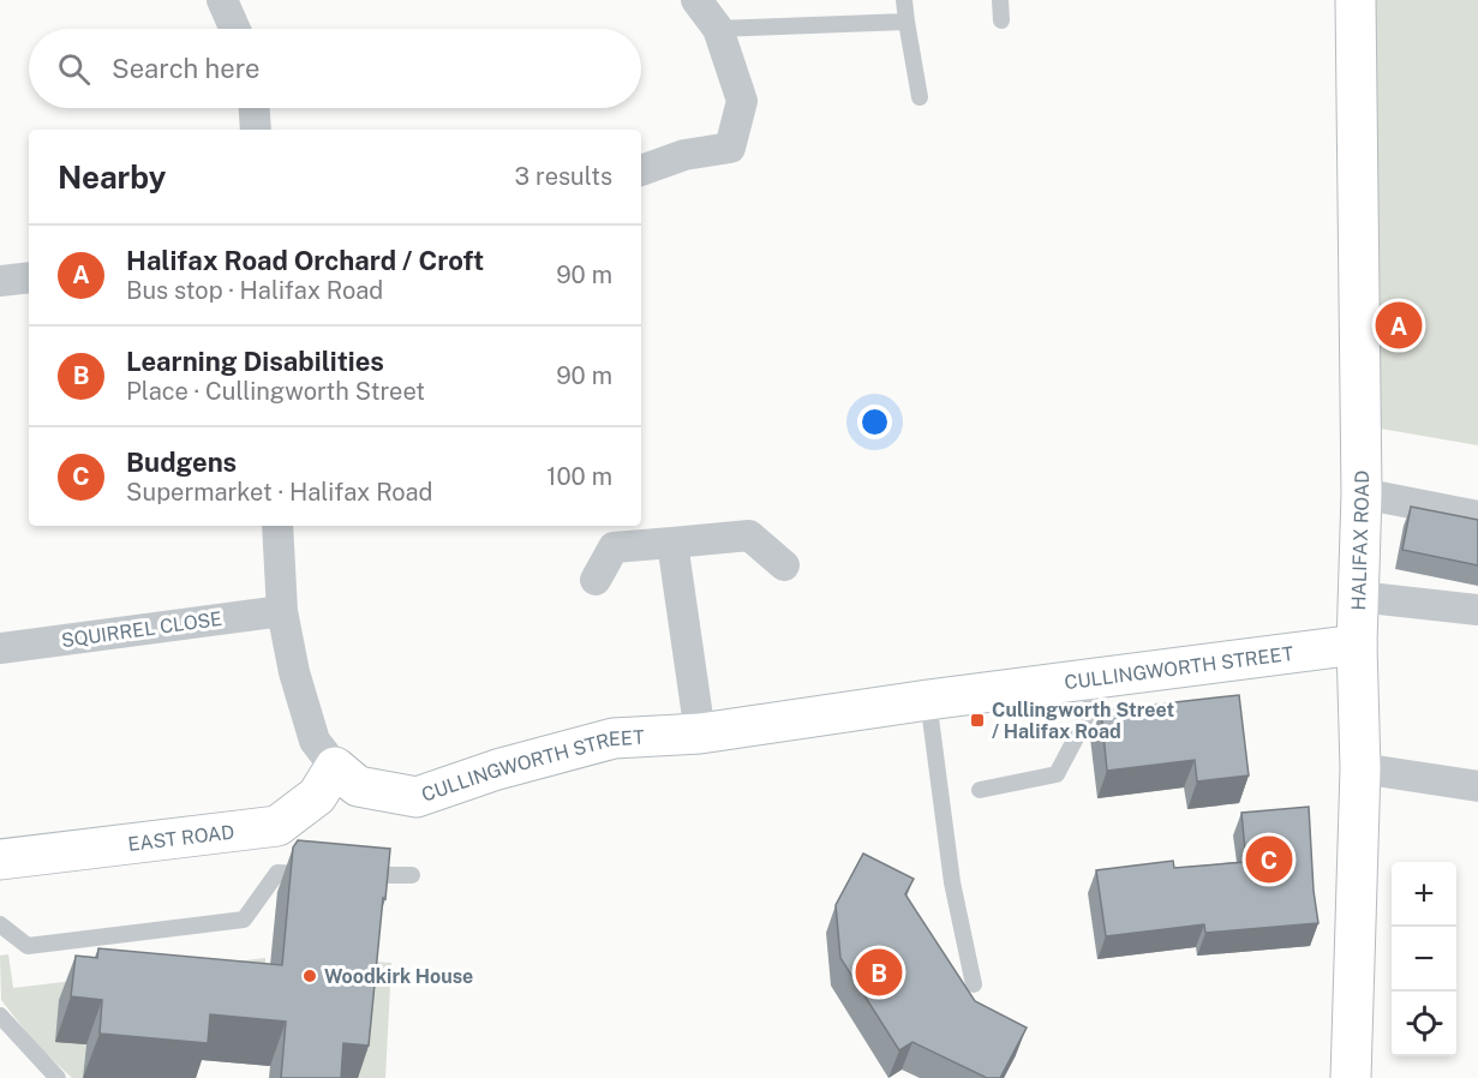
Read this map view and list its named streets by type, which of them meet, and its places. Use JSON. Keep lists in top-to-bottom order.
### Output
{
  "streets": {
    "street": [
      "HALIFAX ROAD",
      "SQUIRREL CLOSE",
      "CULLINGWORTH STREET",
      "EAST ROAD"
    ]
  },
  "crossings": [
    ["HALIFAX ROAD", "CULLINGWORTH STREET"],
    ["CULLINGWORTH STREET", "EAST ROAD"]
  ],
  "places": {
    "transit": ["Cullingworth Street / Halifax Road"],
    "other": ["Woodkirk House"]
  },
  "page": {
    "search": "Search here",
    "heading": ["Nearby", "3 results"],
    "list": [
      {
        "mark": "A",
        "name": "Halifax Road Orchard / Croft",
        "note": "Bus stop · Halifax Road",
        "value": "90 m"
      },
      {
        "mark": "B",
        "name": "Learning Disabilities",
        "note": "Place · Cullingworth Street",
        "value": "90 m"
      },
      {
        "mark": "C",
        "name": "Budgens",
        "note": "Supermarket · Halifax Road",
        "value": "100 m"
      }
    ],
    "pins": ["A", "C", "B"],
    "map_buttons": ["+", "−"]
  }
}
